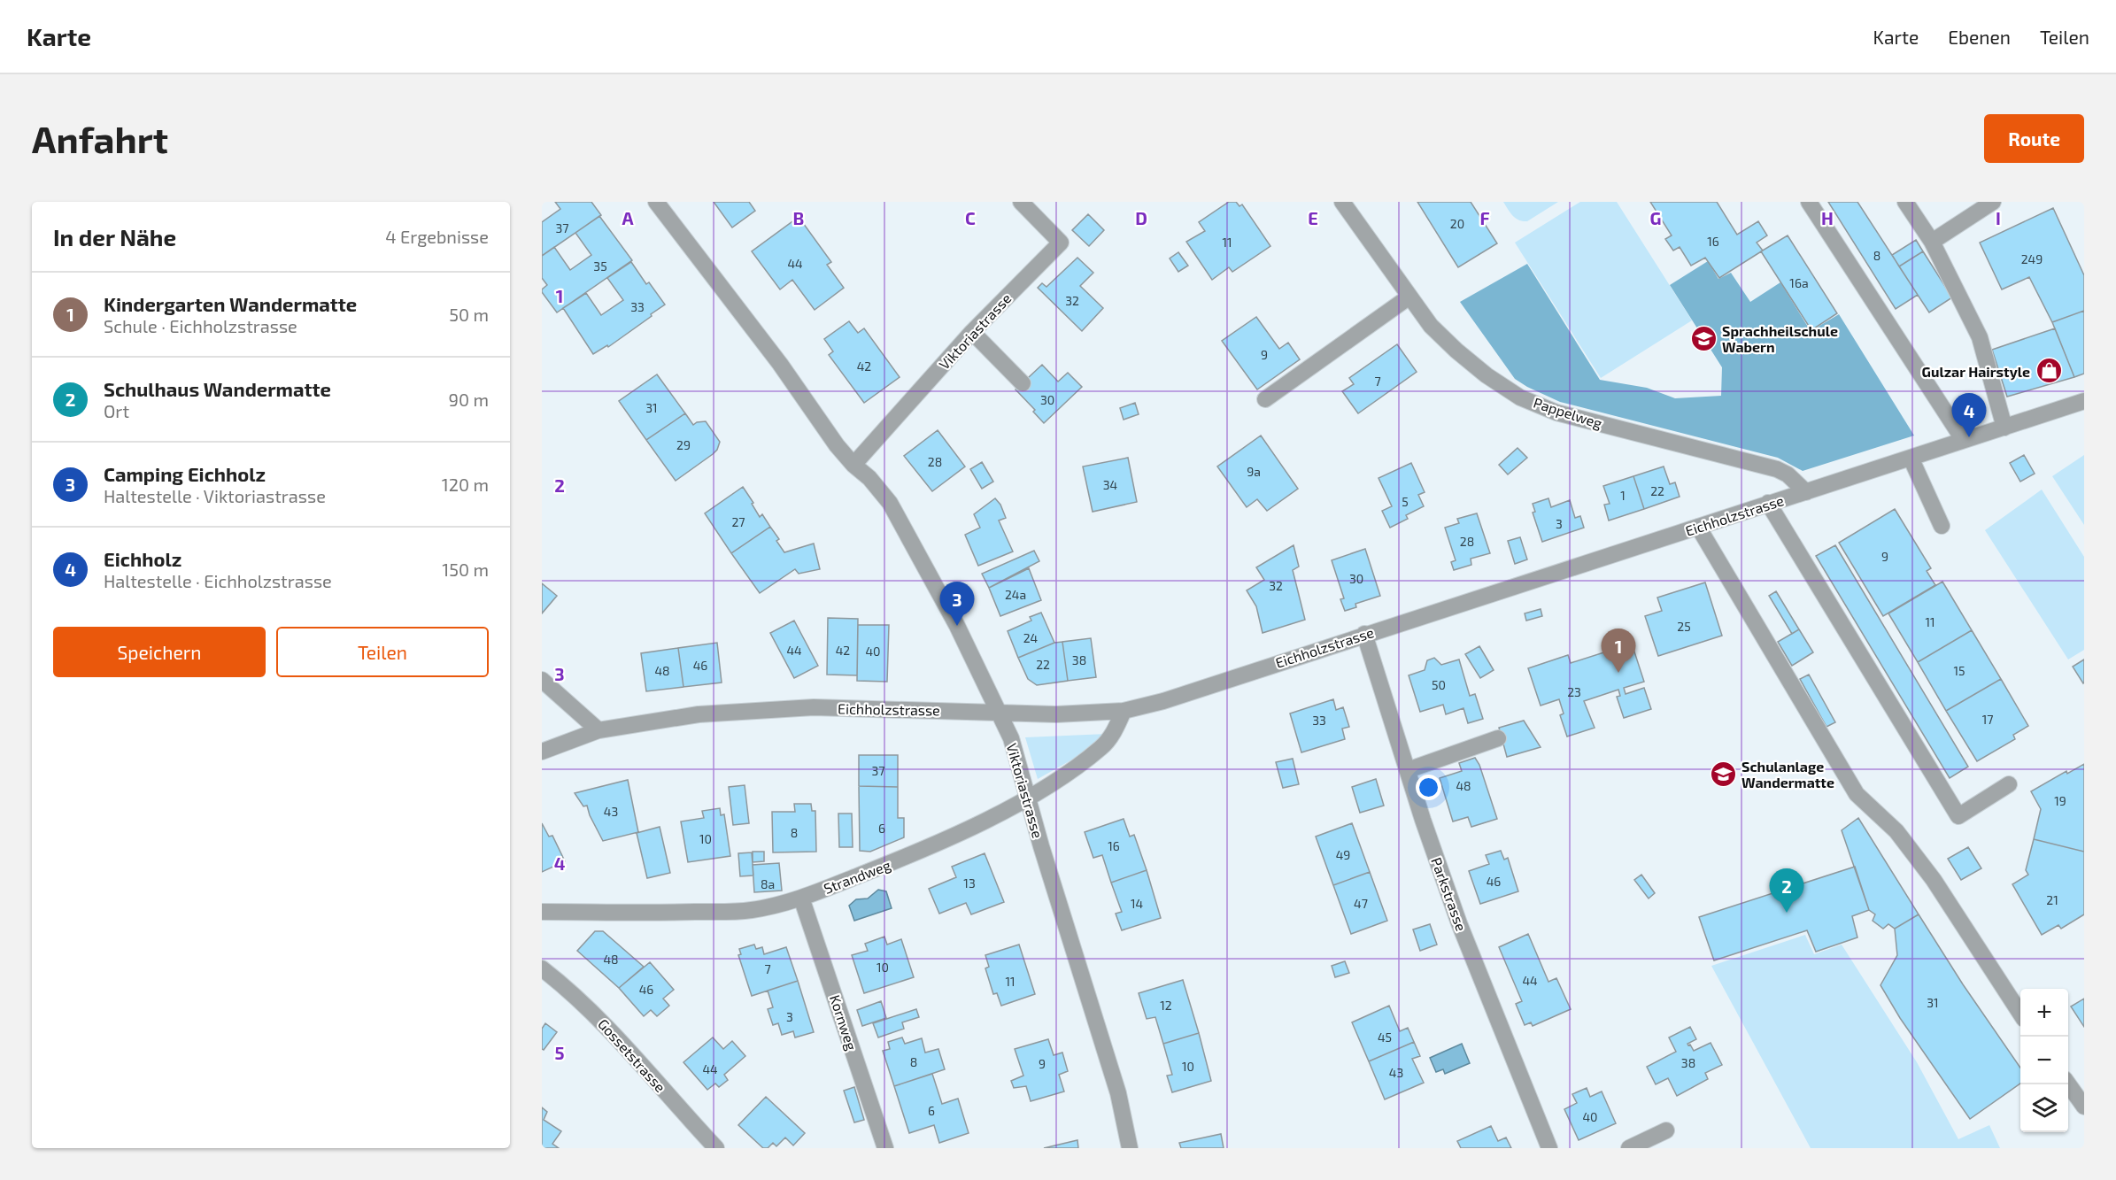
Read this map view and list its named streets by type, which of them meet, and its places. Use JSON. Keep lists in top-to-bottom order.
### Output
{
  "streets": {
    "street": [
      "Viktoriastrasse",
      "Pappelweg",
      "Eichholzstrasse",
      "Strandweg",
      "Parkstrasse",
      "Kornweg",
      "Gossetstrasse"
    ]
  },
  "crossings": [
    ["Viktoriastrasse", "Eichholzstrasse"],
    ["Viktoriastrasse", "Strandweg"],
    ["Pappelweg", "Eichholzstrasse"],
    ["Eichholzstrasse", "Strandweg"],
    ["Eichholzstrasse", "Parkstrasse"],
    ["Strandweg", "Kornweg"]
  ],
  "places": {
    "school or university": ["Sprachheilschule Wabern", "Schulanlage Wandermatte"],
    "shop": ["Gulzar Hairstyle"]
  },
  "house_numbers": [
    "20",
    "37",
    "16",
    "11",
    "8",
    "249",
    "44",
    "35",
    "16a",
    "32",
    "33",
    "9",
    "42",
    "7",
    "30",
    "31",
    "29",
    "28",
    "9a",
    "34",
    "22",
    "1",
    "5",
    "27",
    "3",
    "28",
    "9",
    "30",
    "32",
    "24a",
    "11",
    "25",
    "24",
    "44",
    "42",
    "40",
    "38",
    "22",
    "46",
    "48",
    "15",
    "50",
    "23",
    "17",
    "33",
    "37",
    "48",
    "19",
    "43",
    "6",
    "8",
    "10",
    "16",
    "49",
    "46",
    "13",
    "8a",
    "21",
    "14",
    "47",
    "48",
    "10",
    "7",
    "44",
    "11",
    "46",
    "31",
    "12",
    "3",
    "45",
    "8",
    "38",
    "9",
    "10",
    "44",
    "43",
    "6",
    "40"
  ],
  "page": {
    "header": "Karte",
    "nav": ["Karte", "Ebenen", "Teilen"],
    "buttons": [
      "Route",
      ["Speichern", "Teilen"]
    ],
    "title": "Anfahrt",
    "heading": ["In der Nähe", "4 Ergebnisse"],
    "list": [
      {
        "mark": "1",
        "name": "Kindergarten Wandermatte",
        "note": "Schule · Eichholzstrasse",
        "value": "50 m"
      },
      {
        "mark": "2",
        "name": "Schulhaus Wandermatte",
        "note": "Ort",
        "value": "90 m"
      },
      {
        "mark": "3",
        "name": "Camping Eichholz",
        "note": "Haltestelle · Viktoriastrasse",
        "value": "120 m"
      },
      {
        "mark": "4",
        "name": "Eichholz",
        "note": "Haltestelle · Eichholzstrasse",
        "value": "150 m"
      }
    ],
    "pins": [
      "4",
      "3",
      "1",
      "2"
    ],
    "map_buttons": ["+", "−"]
  },
  "grid": {
    "columns": [
      "A",
      "B",
      "C",
      "D",
      "E",
      "F",
      "G",
      "H",
      "I"
    ],
    "rows": [
      "1",
      "2",
      "3",
      "4",
      "5"
    ]
  }
}
